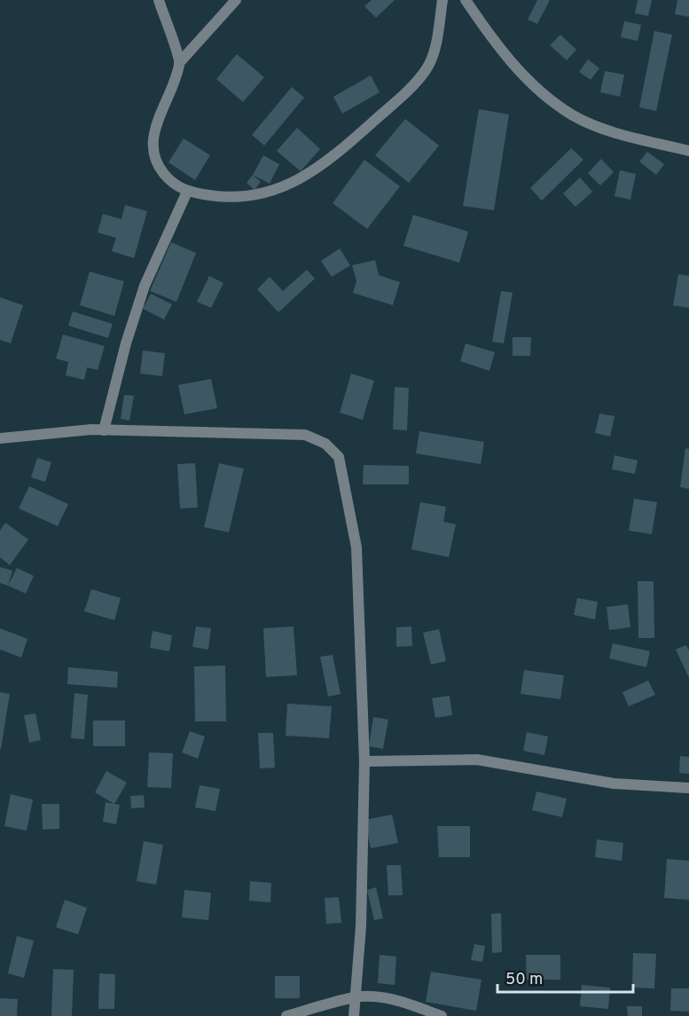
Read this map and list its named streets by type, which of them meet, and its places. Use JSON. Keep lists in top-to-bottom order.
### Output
{
  "scale_bar": "50 m"
}
